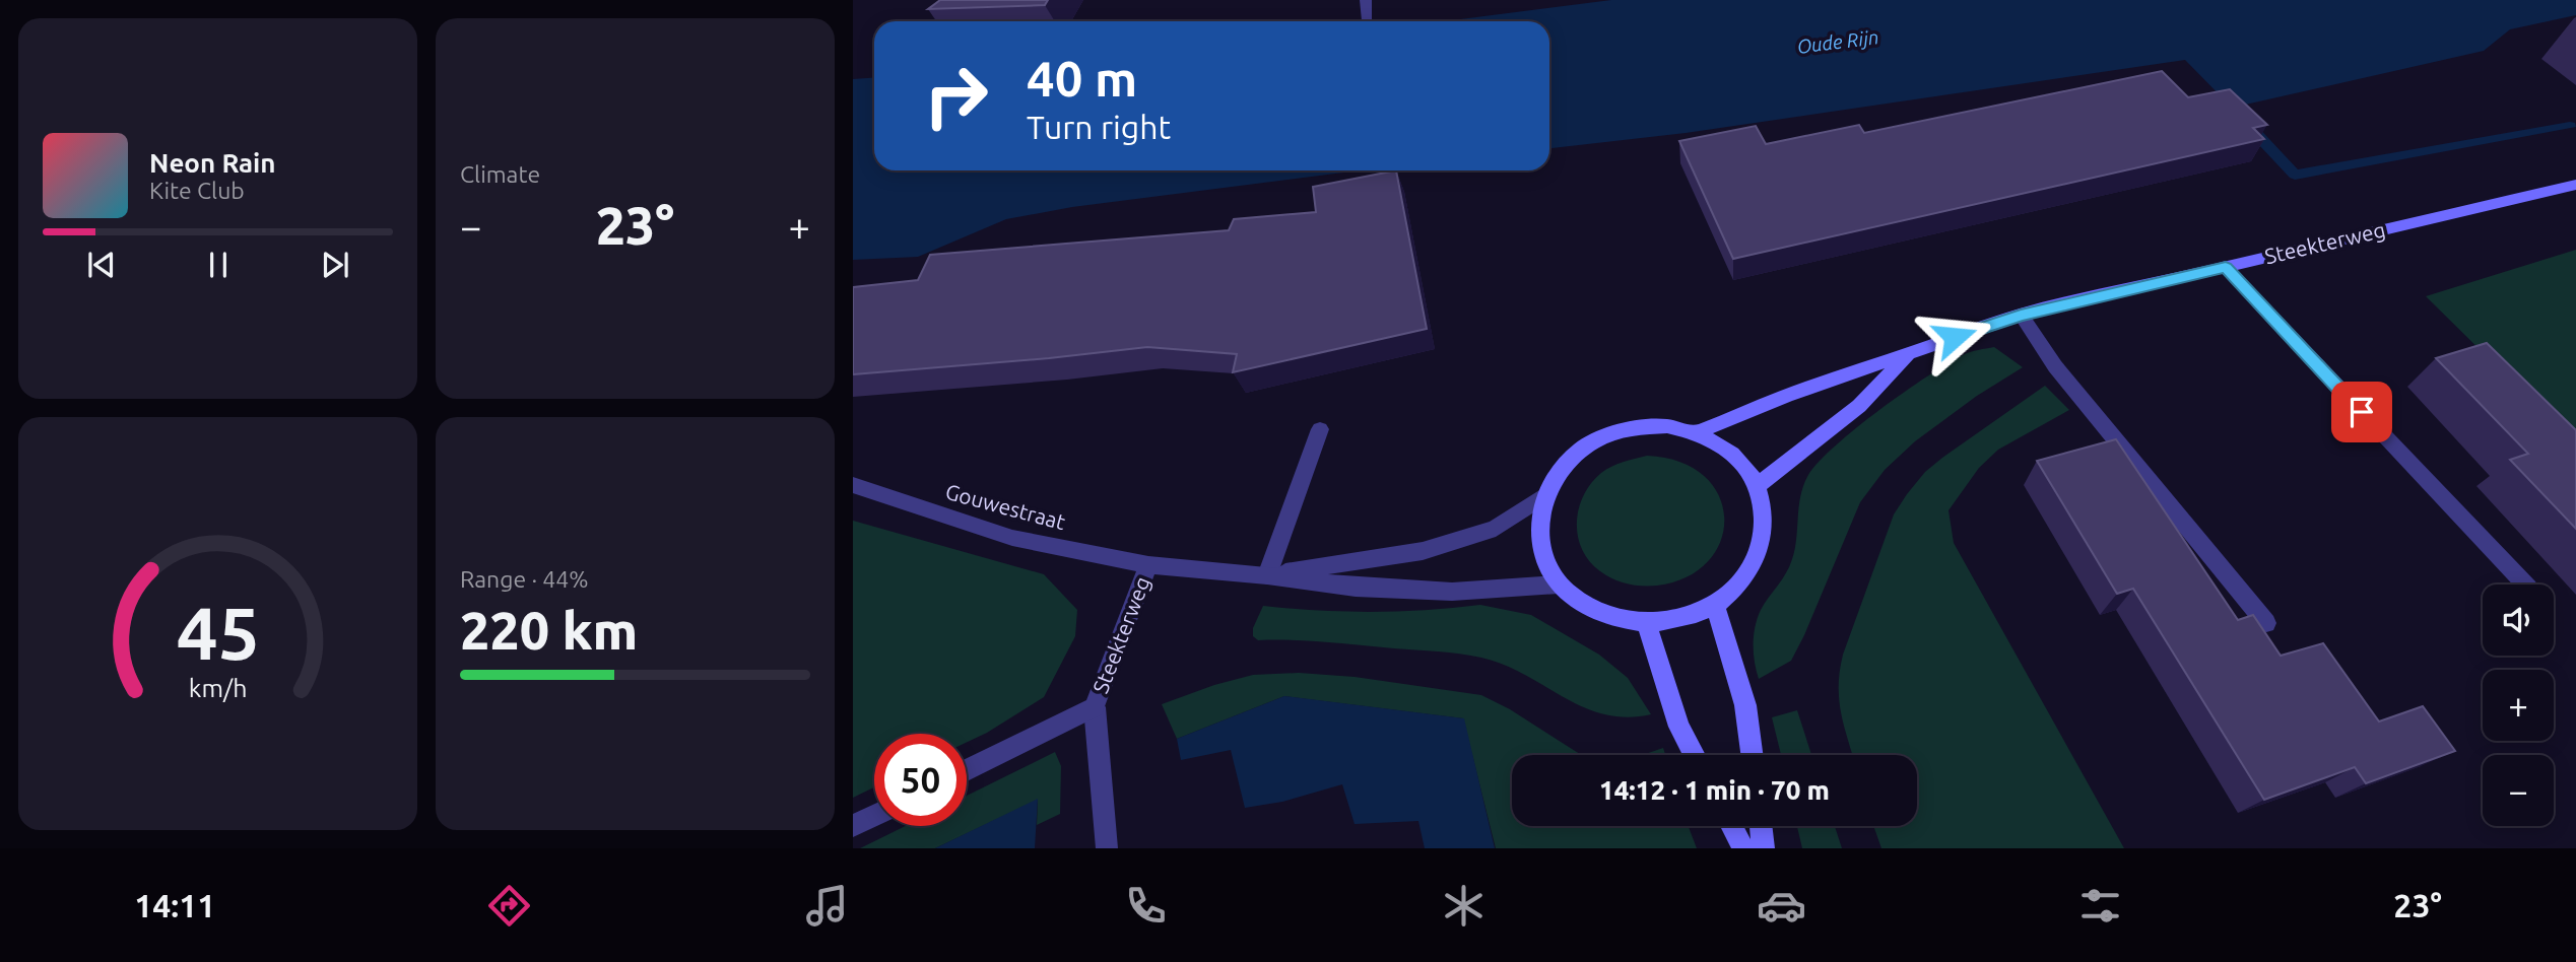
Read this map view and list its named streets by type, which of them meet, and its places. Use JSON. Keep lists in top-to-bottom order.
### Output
{
  "streets": {
    "main road": ["Steekterweg"],
    "street": ["Gouwestraat"]
  },
  "crossings": [
    ["Steekterweg", "Gouwestraat"]
  ],
  "water": ["Oude Rijn"],
  "page": {
    "tile": [
      "Climate",
      ["Range · 44%", "220 km"]
    ],
    "turn": ["40 m", "Turn right"],
    "song": ["Neon Rain", "Kite Club"],
    "heat": ["−", "23°", "+"],
    "map_buttons": ["+", "−"],
    "limit": "50",
    "trip": "14:12 · 1 min · 70 m",
    "tabs": ["14:11", "23°"],
    "gauge": ["45", "km/h"]
  }
}
